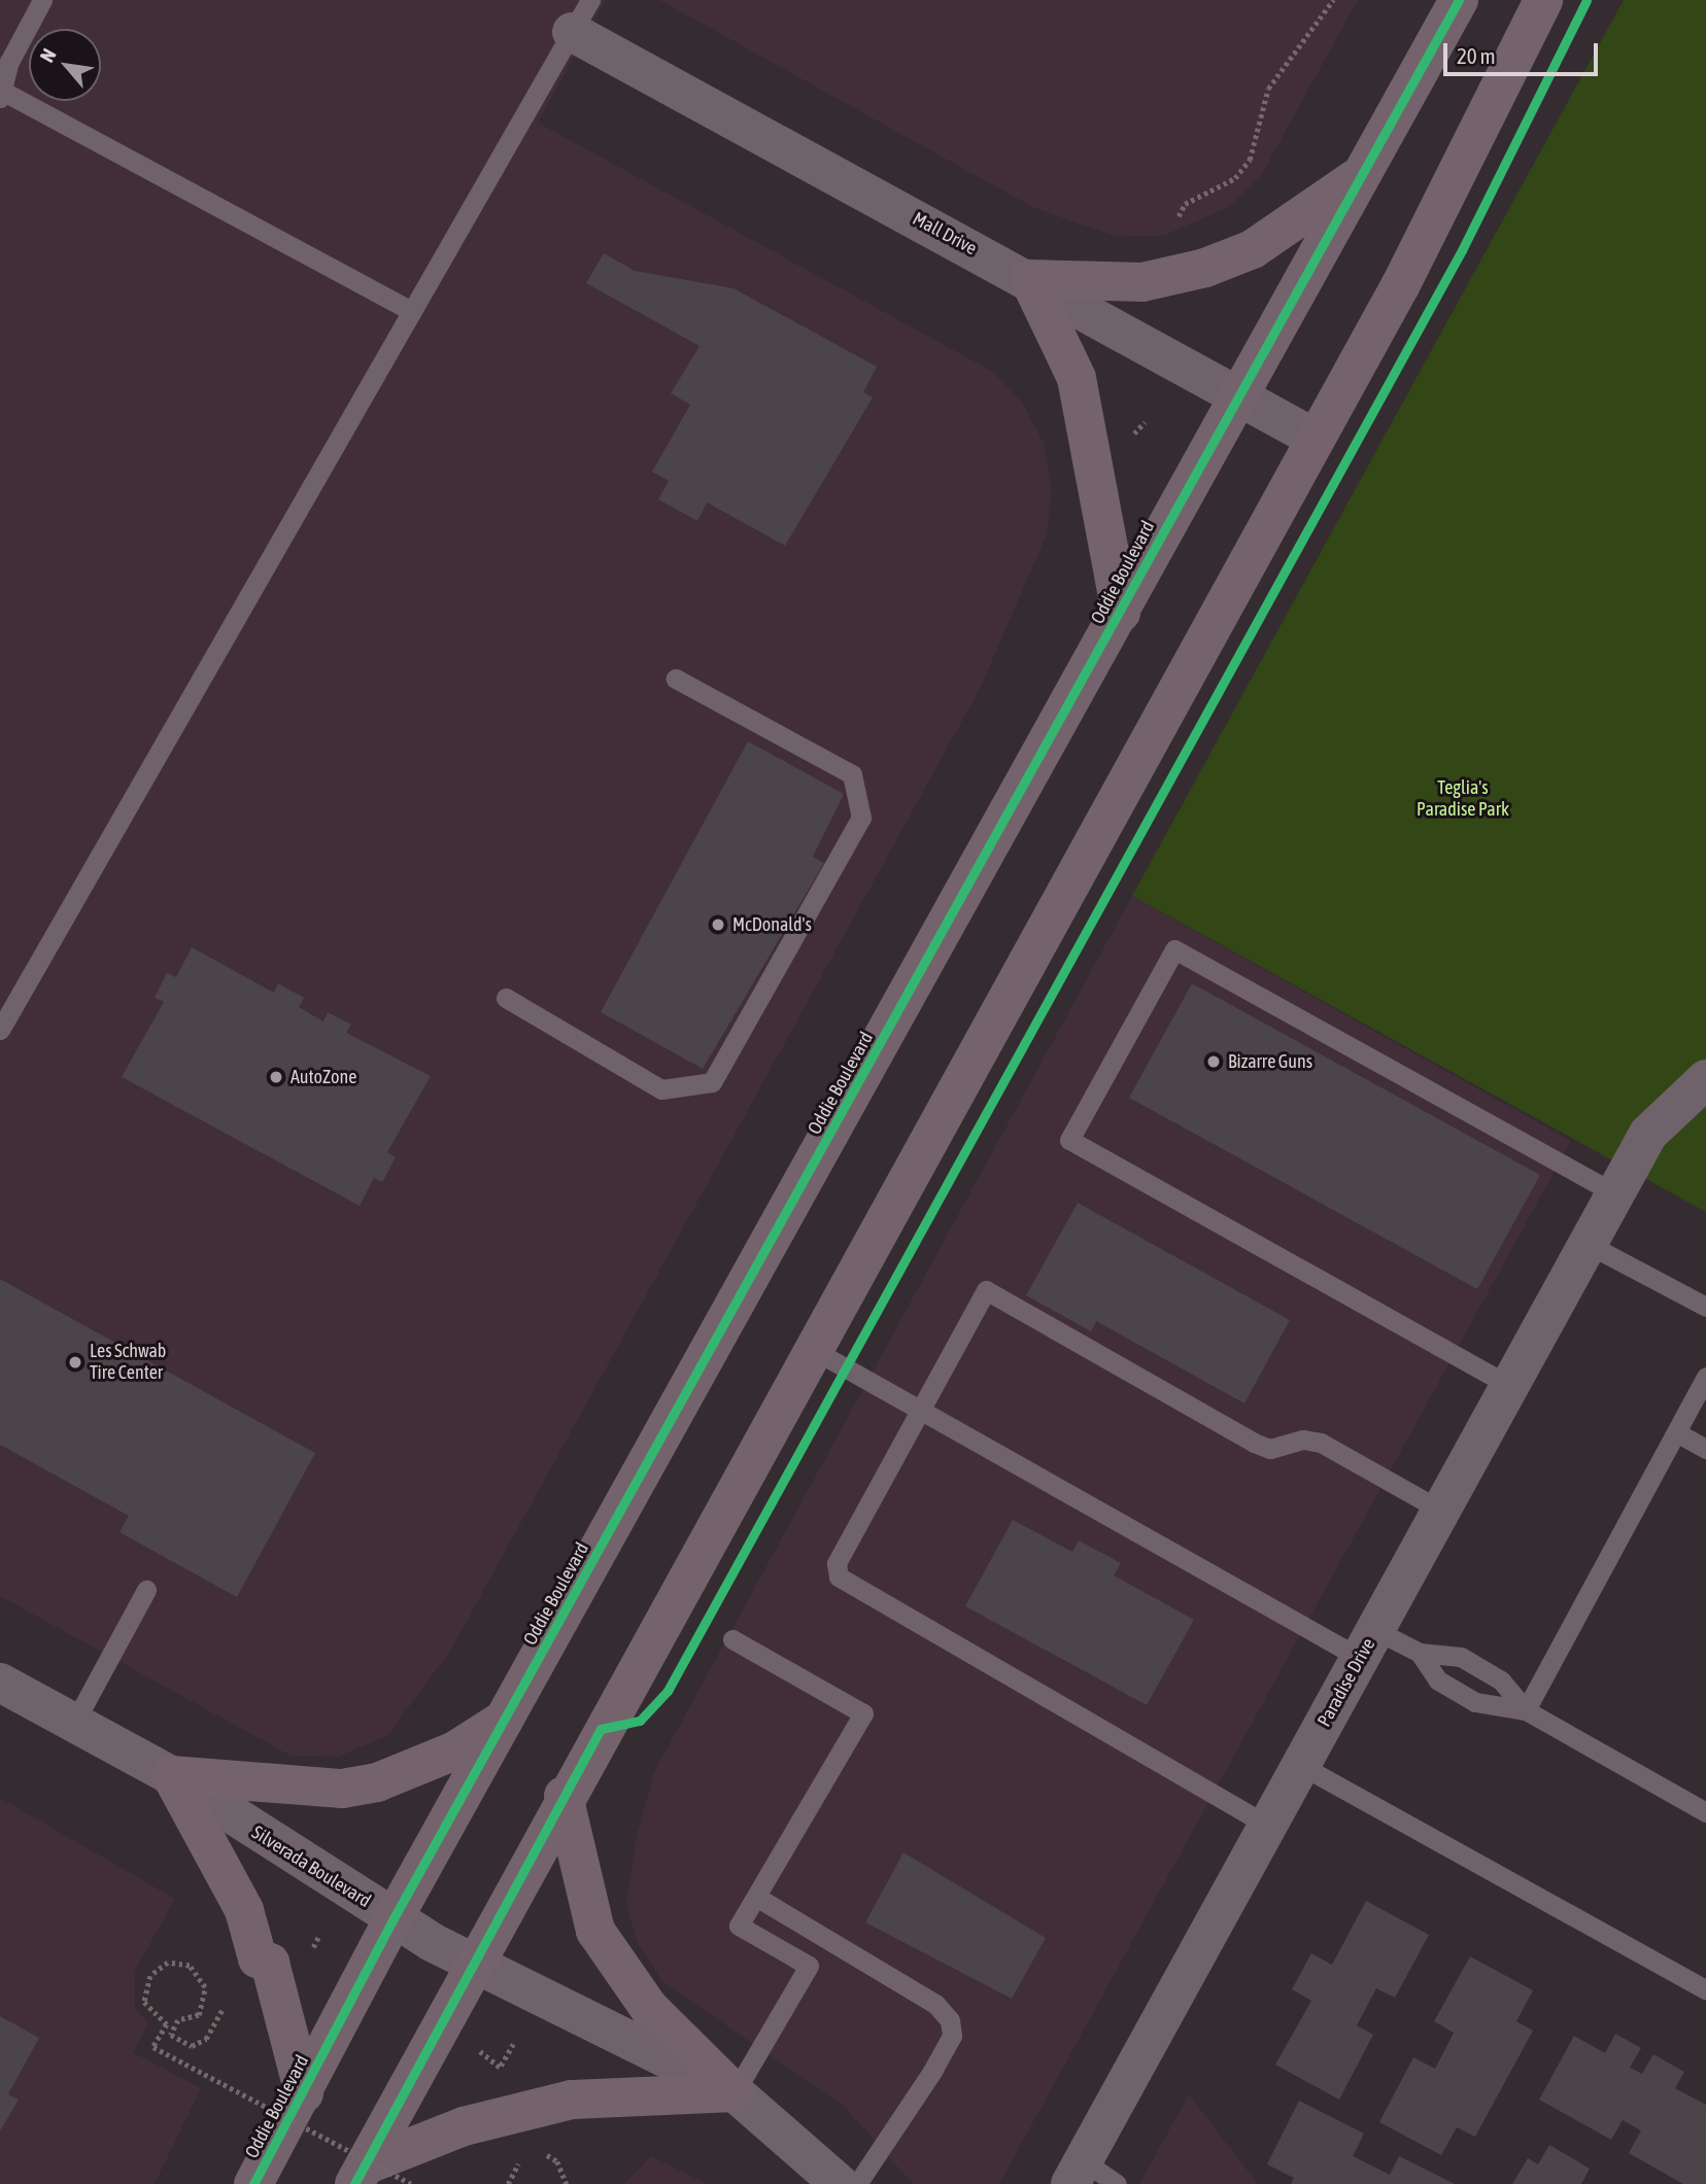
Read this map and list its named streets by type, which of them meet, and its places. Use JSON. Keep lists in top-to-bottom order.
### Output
{
  "streets": {
    "main road": ["Oddie Boulevard"],
    "street": ["Mall Drive", "Paradise Drive", "Silverada Boulevard"]
  },
  "crossings": [
    ["Mall Drive", "Oddie Boulevard"],
    ["Oddie Boulevard", "Silverada Boulevard"]
  ],
  "parks": ["Teglia's Paradise Park"],
  "places": [
    "McDonald's",
    "Bizarre Guns",
    "AutoZone",
    "Les Schwab Tire Center"
  ],
  "scale_bar": "20 m",
  "north": "top left"
}
